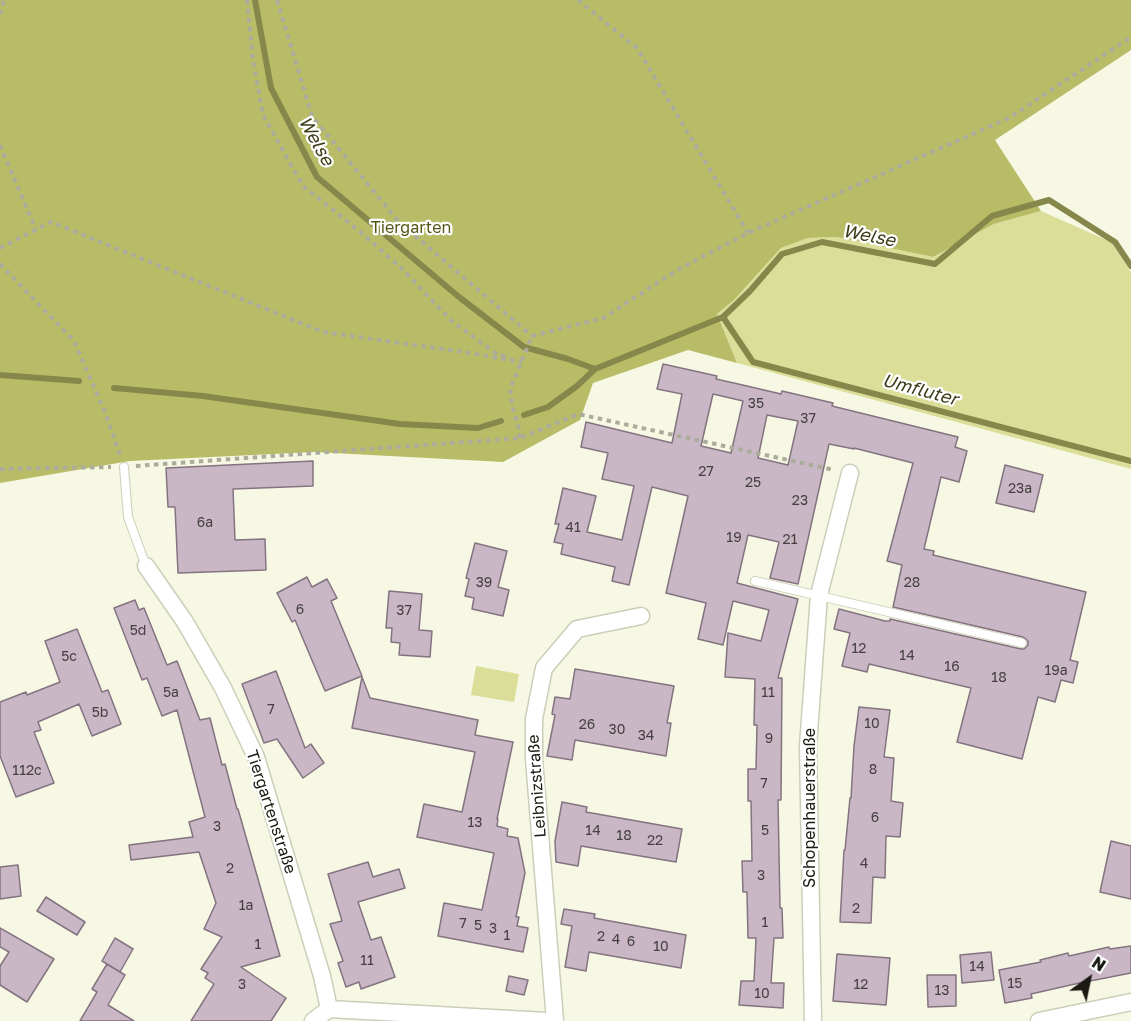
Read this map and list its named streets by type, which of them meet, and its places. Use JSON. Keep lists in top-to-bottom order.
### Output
{
  "streets": {
    "street": ["Leibnizstraße", "Schopenhauerstraße", "Tiergartenstraße"]
  },
  "water": ["Welse", "Umfluter"],
  "parks": ["Tiergarten"],
  "house_numbers": [
    "35",
    "37",
    "27",
    "25",
    "23a",
    "23",
    "6a",
    "41",
    "19",
    "21",
    "39",
    "28",
    "6",
    "37",
    "5d",
    "12",
    "14",
    "5c",
    "16",
    "19a",
    "18",
    "5a",
    "11",
    "7",
    "5b",
    "10",
    "26",
    "30",
    "34",
    "9",
    "8",
    "112c",
    "7",
    "6",
    "13",
    "3",
    "14",
    "5",
    "18",
    "22",
    "4",
    "2",
    "3",
    "1a",
    "2",
    "1",
    "7",
    "5",
    "3",
    "1",
    "2",
    "4",
    "6",
    "1",
    "10",
    "11",
    "14",
    "15",
    "3",
    "12",
    "13",
    "10"
  ],
  "north": "top right"
}
